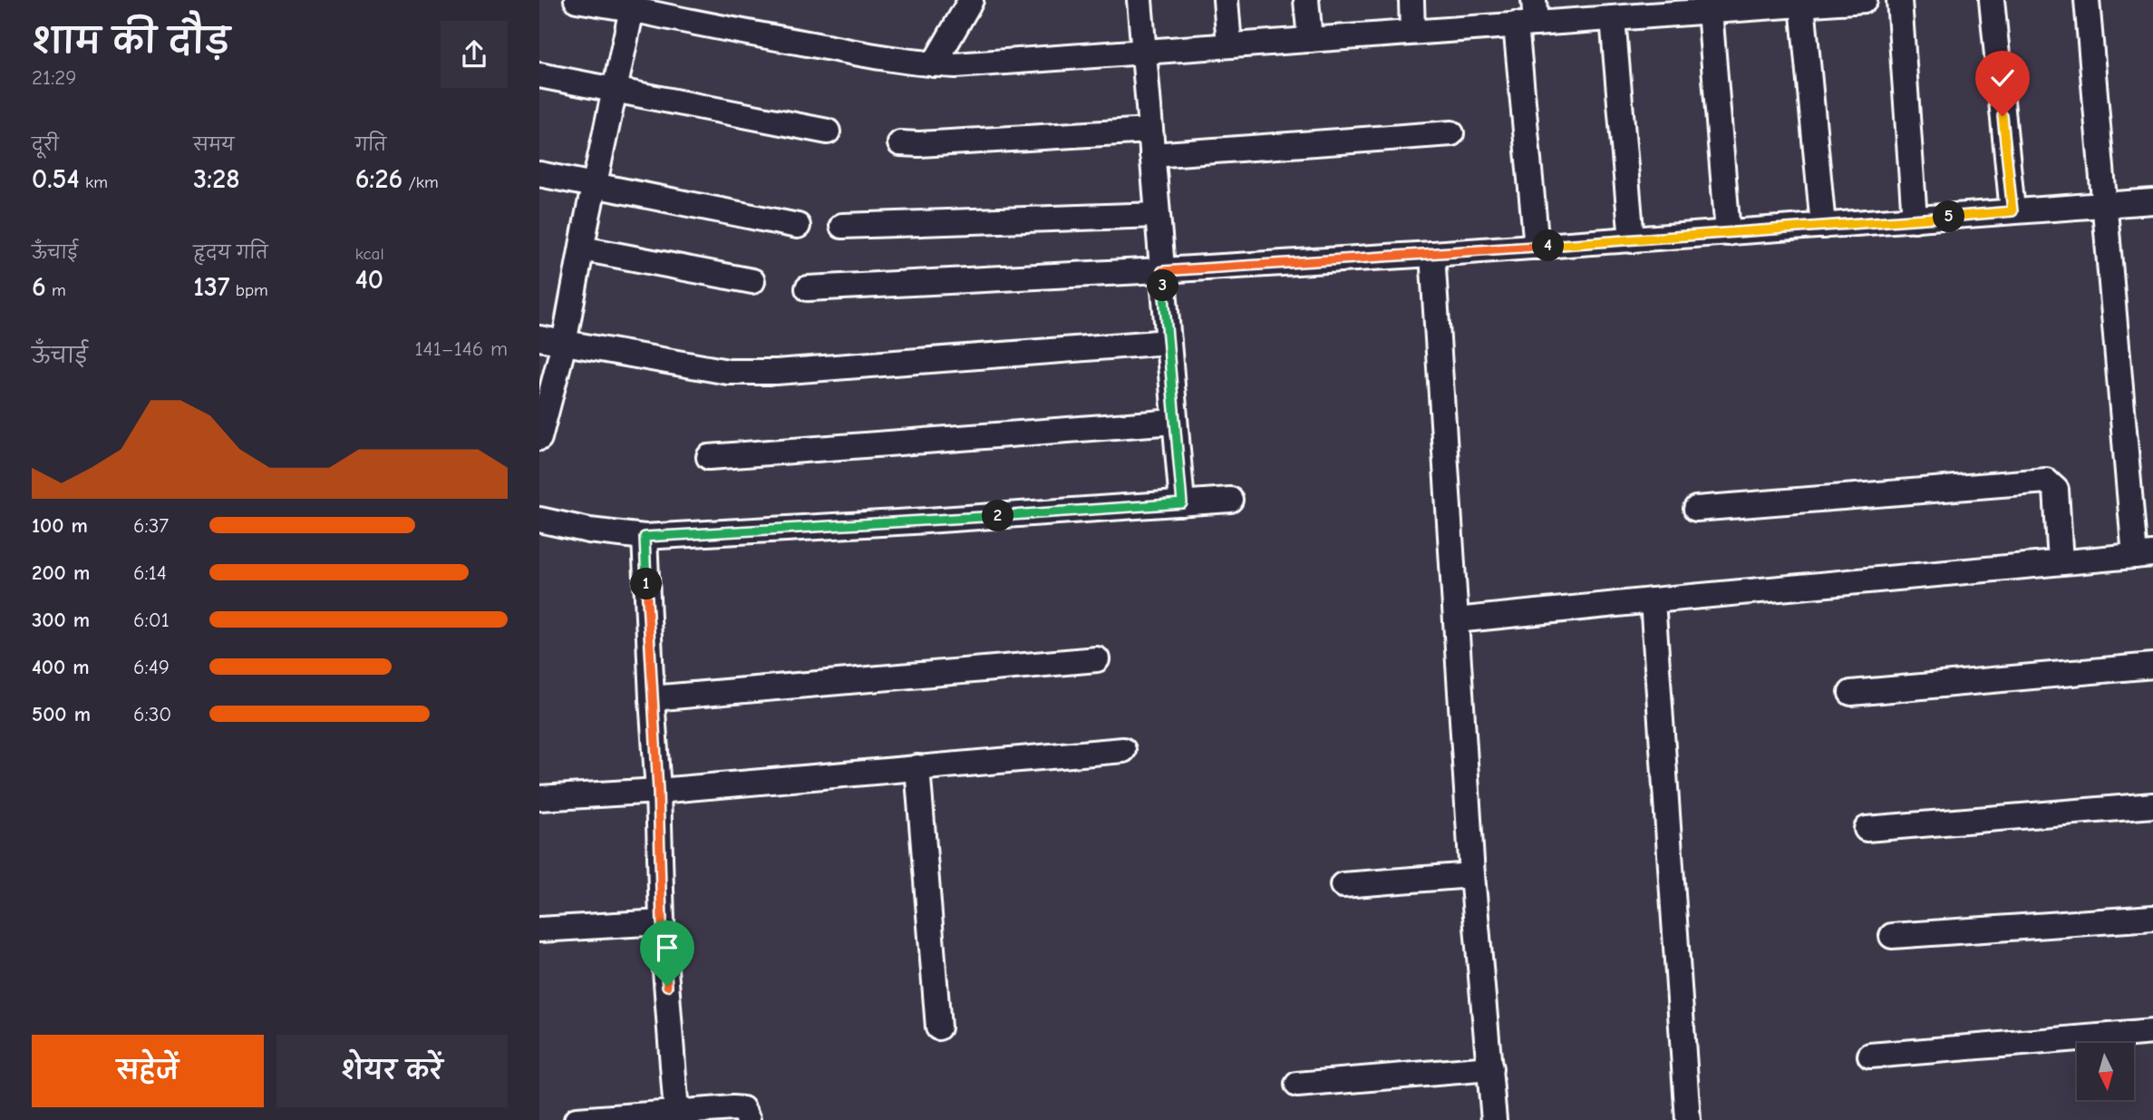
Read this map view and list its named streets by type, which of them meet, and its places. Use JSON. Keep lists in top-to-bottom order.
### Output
{
  "north": "bottom",
  "page": {
    "heading": ["शाम की दौड़", "21:29"],
    "stats": [
      ["दूरी", "0.54 km"],
      ["समय", "3:28"],
      ["गति", "6:26 /km"],
      ["ऊँचाई", "6 m"],
      ["हृदय गति", "137 bpm"],
      ["kcal", "40"]
    ],
    "pins": [
      "5",
      "4",
      "3",
      "2",
      "1"
    ],
    "chart": ["ऊँचाई", "141–146 m"],
    "list": [
      {
        "name": "100 m",
        "note": "6:37"
      },
      {
        "name": "200 m",
        "note": "6:14"
      },
      {
        "name": "300 m",
        "note": "6:01"
      },
      {
        "name": "400 m",
        "note": "6:49"
      },
      {
        "name": "500 m",
        "note": "6:30"
      }
    ],
    "buttons": ["सहेजें", "शेयर करें"]
  }
}
